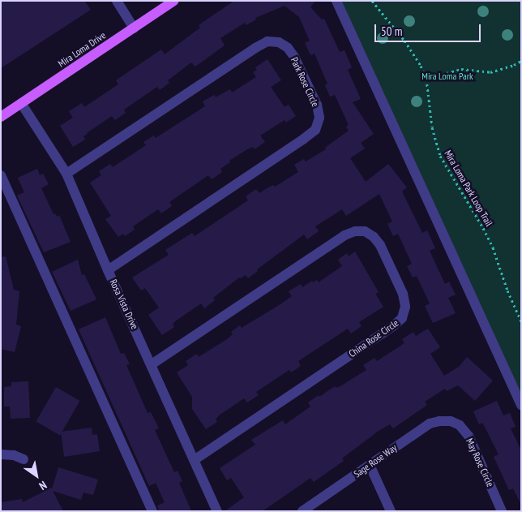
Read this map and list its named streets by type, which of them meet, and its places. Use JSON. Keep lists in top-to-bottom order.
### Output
{
  "streets": {
    "main road": ["Mira Loma Drive"],
    "street": [
      "Park Rose Circle",
      "Rosa Vista Drive",
      "China Rose Circle",
      "Sage Rose Way",
      "May Rose Circle"
    ],
    "path": ["Mira Loma Park Loop Trail"]
  },
  "crossings": [
    ["Mira Loma Drive", "Rosa Vista Drive"],
    ["Park Rose Circle", "Rosa Vista Drive"],
    ["Rosa Vista Drive", "China Rose Circle"],
    ["Sage Rose Way", "May Rose Circle"]
  ],
  "parks": ["Mira Loma Park"],
  "scale_bar": "50 m",
  "north": "bottom right"
}
